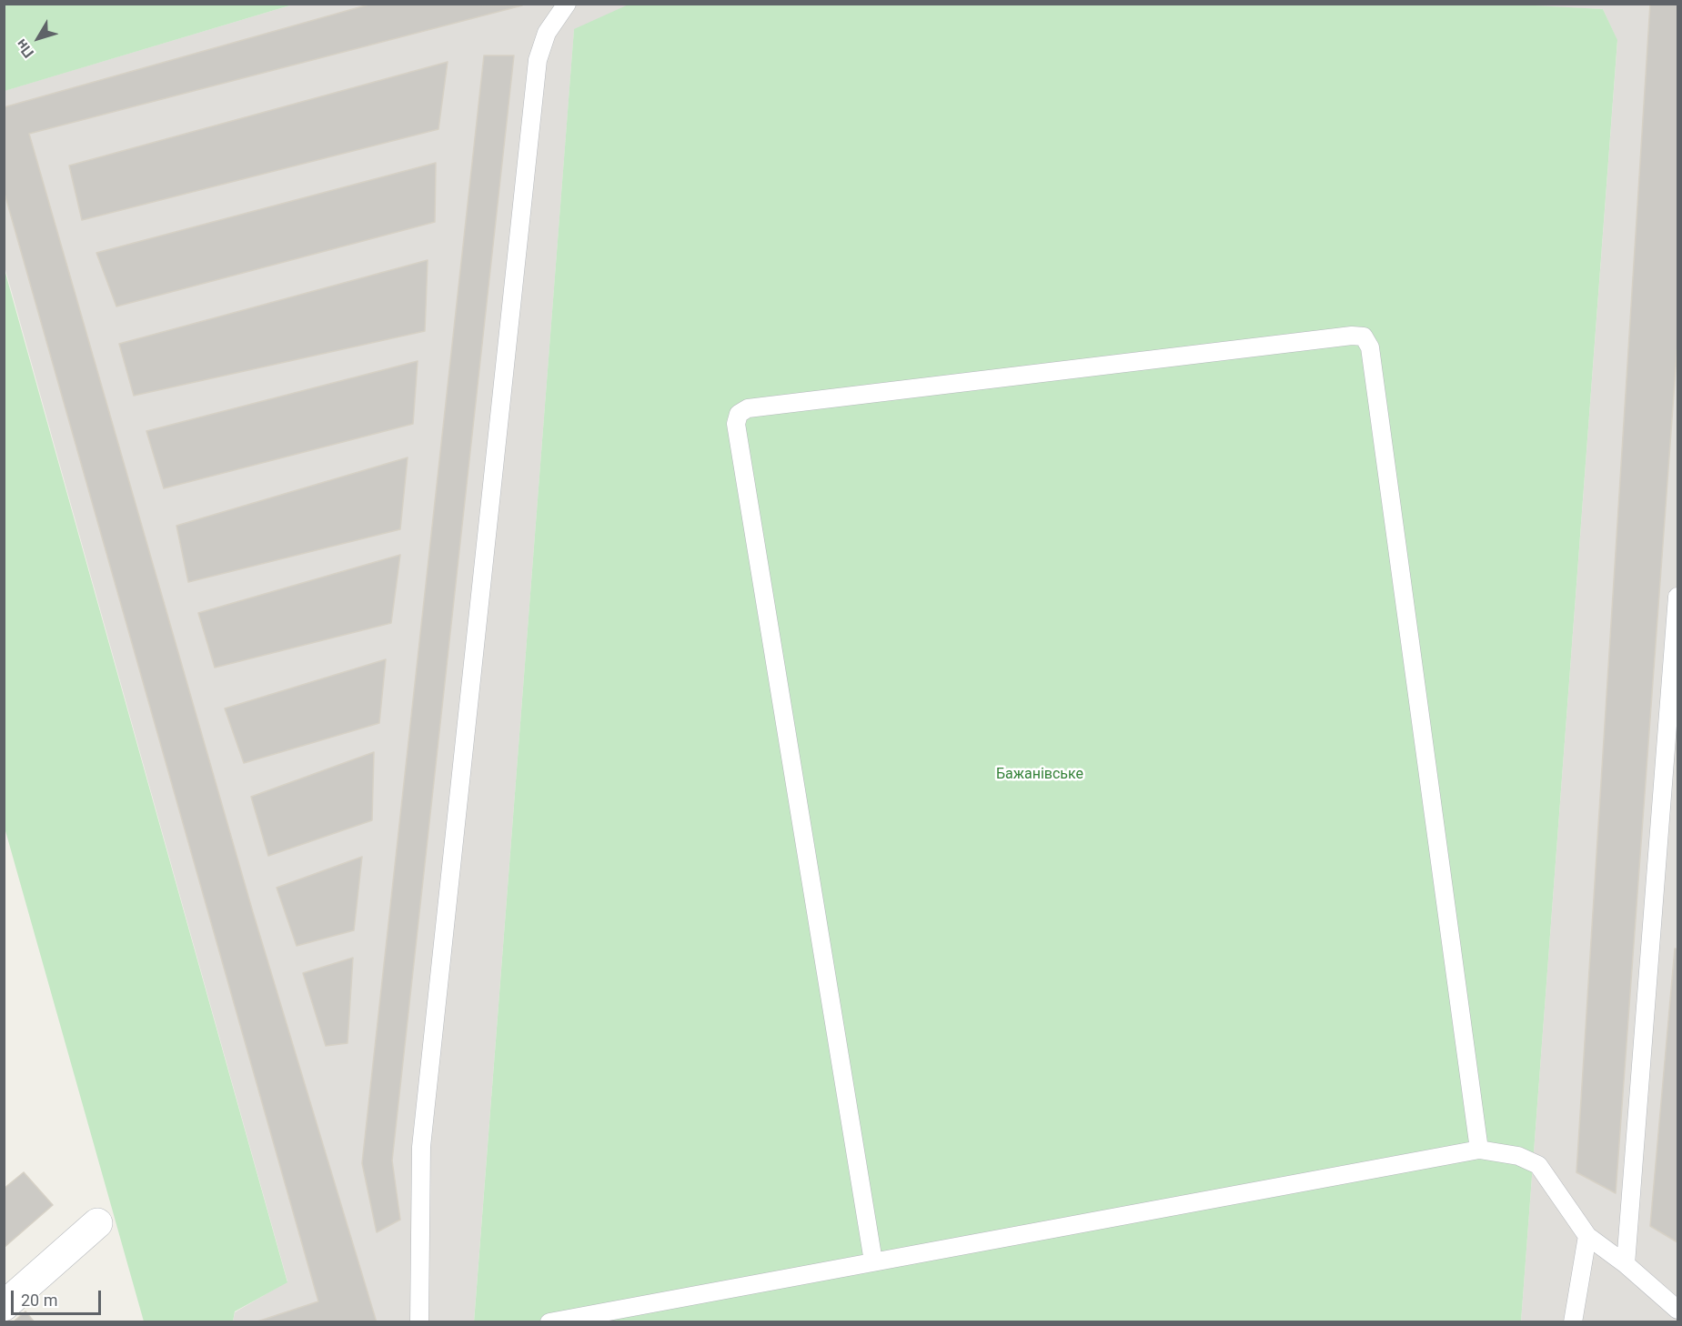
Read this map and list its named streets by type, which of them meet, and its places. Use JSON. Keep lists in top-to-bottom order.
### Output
{
  "parks": ["Бажанівське"],
  "scale_bar": "20 m",
  "north": "bottom left"
}
